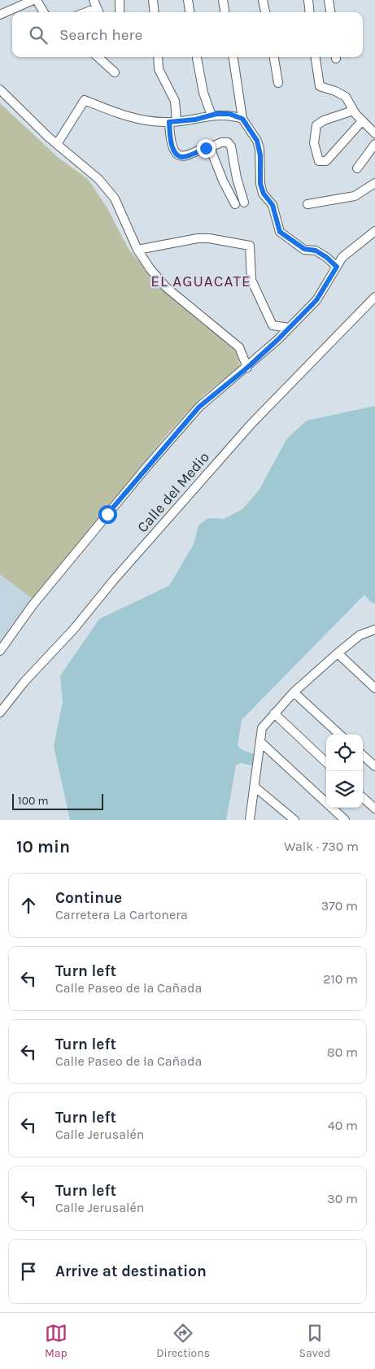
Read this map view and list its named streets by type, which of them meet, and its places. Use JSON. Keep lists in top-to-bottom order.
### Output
{
  "streets": {
    "street": ["Calle del Medio"]
  },
  "districts": ["EL AGUACATE"],
  "scale_bar": "100 m",
  "page": {
    "search": "Search here",
    "scale": "100 m",
    "heading": ["10 min", "Walk · 730 m"],
    "list": [
      ["Continue", "Carretera La Cartonera", "370 m"],
      ["Turn left", "Calle Paseo de la Cañada", "210 m"],
      ["Turn left", "Calle Paseo de la Cañada", "80 m"],
      ["Turn left", "Calle Jerusalén", "40 m"],
      ["Turn left", "Calle Jerusalén", "30 m"],
      "Arrive at destination"
    ],
    "nav": ["Map", "Directions", "Saved"]
  }
}
